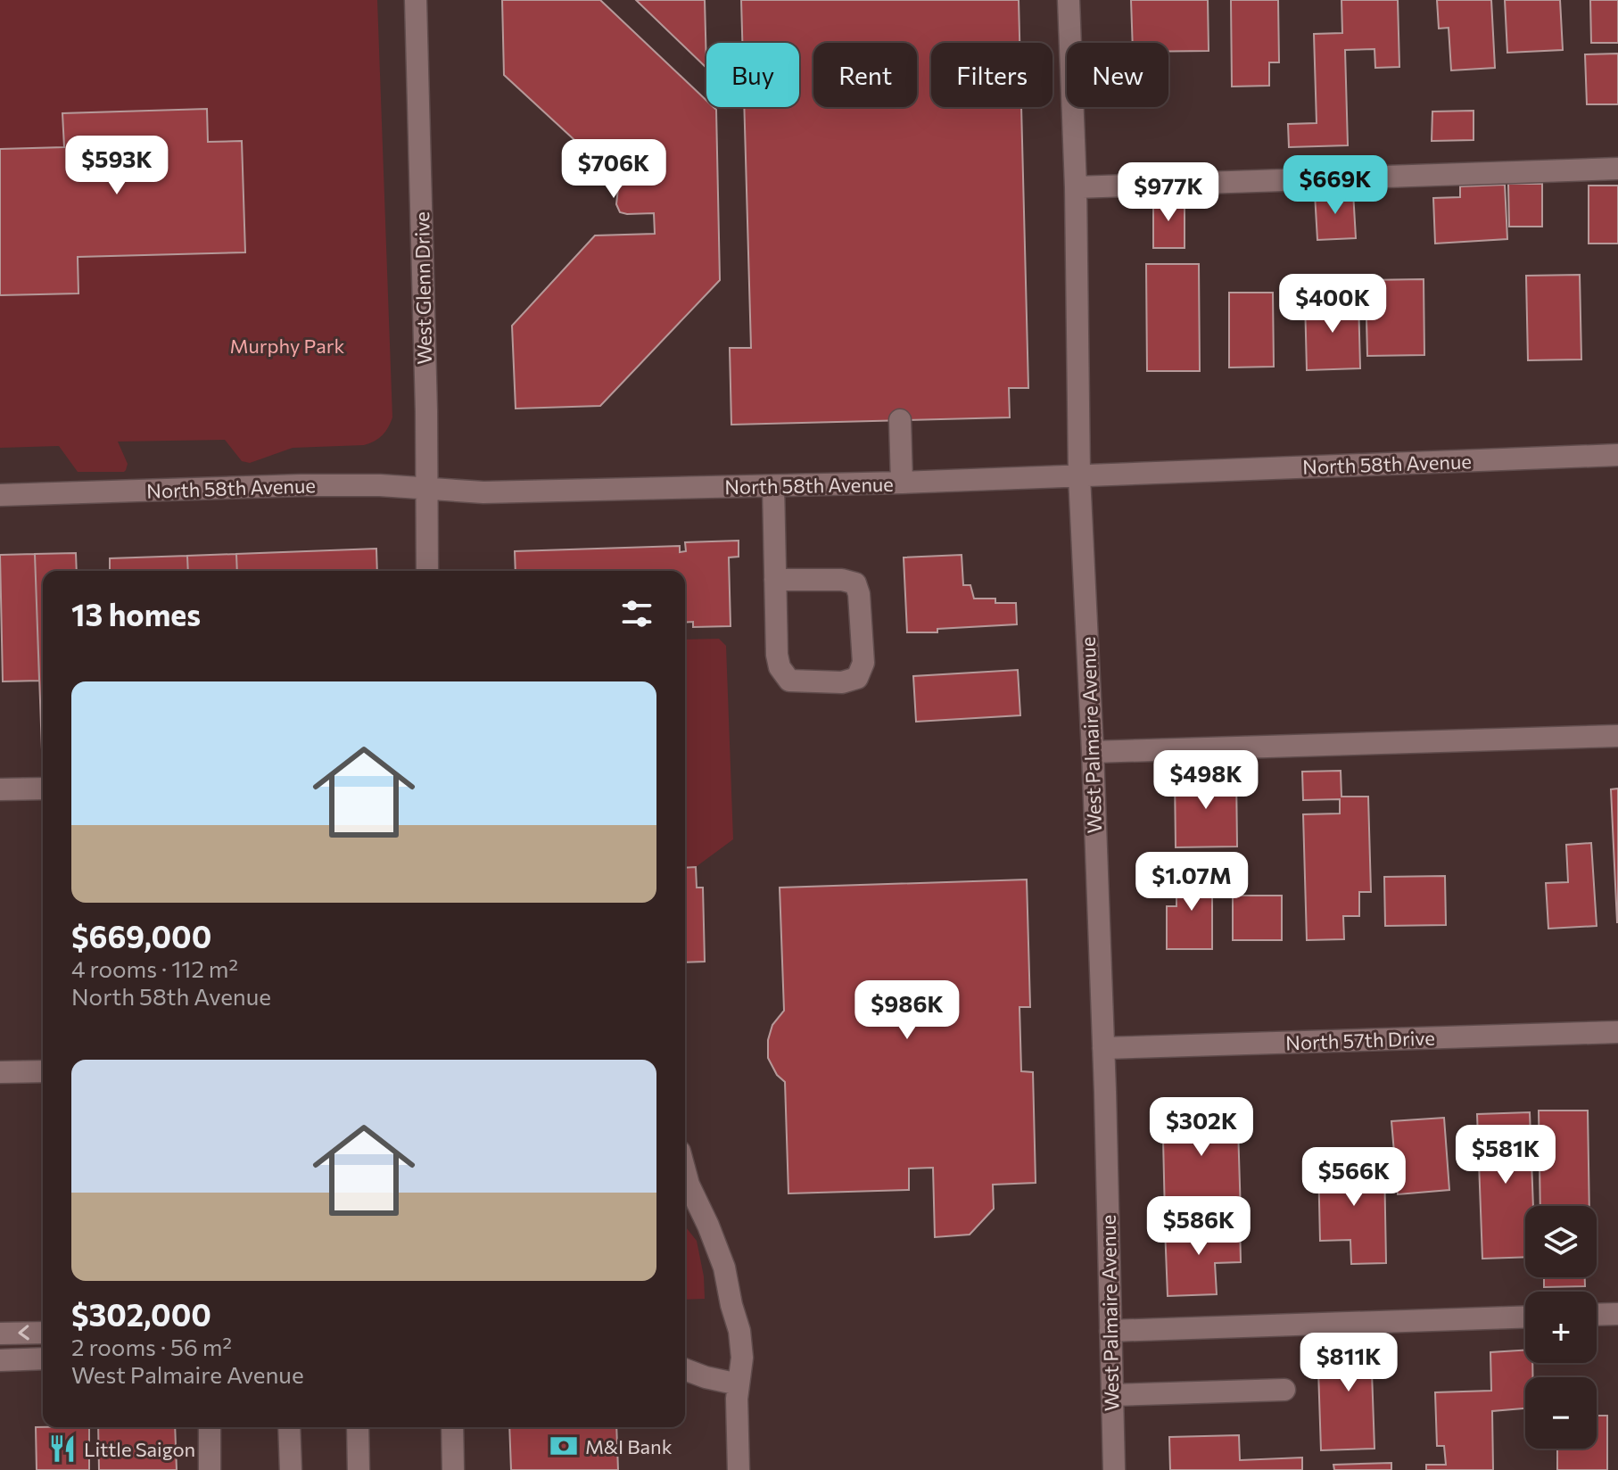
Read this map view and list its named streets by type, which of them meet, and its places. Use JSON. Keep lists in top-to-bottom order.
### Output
{
  "streets": {
    "street": [
      "West Glenn Drive",
      "North 58th Avenue",
      "West Palmaire Avenue",
      "North 57th Drive"
    ]
  },
  "crossings": [
    ["West Glenn Drive", "North 58th Avenue"],
    ["North 58th Avenue", "West Palmaire Avenue"],
    ["West Palmaire Avenue", "North 57th Drive"]
  ],
  "parks": ["Murphy Park"],
  "places": {
    "bank": ["M&I Bank"],
    "restaurant": ["Little Saigon"]
  },
  "page": {
    "chip": [
      "Buy",
      "Rent",
      "Filters",
      "New"
    ],
    "price": [
      "$593K",
      "$706K",
      "$669K",
      "$977K",
      "$400K",
      "$498K",
      "$1.07M",
      "$986K",
      "$302K",
      "$581K",
      "$566K",
      "$586K",
      "$811K"
    ],
    "heading": "13 homes",
    "list": [
      {
        "name": "$669,000",
        "note": "4 rooms · 112 m² · North 58th Avenue"
      },
      {
        "name": "$302,000",
        "note": "2 rooms · 56 m² · West Palmaire Avenue"
      }
    ],
    "map_buttons": ["+", "−"]
  }
}
